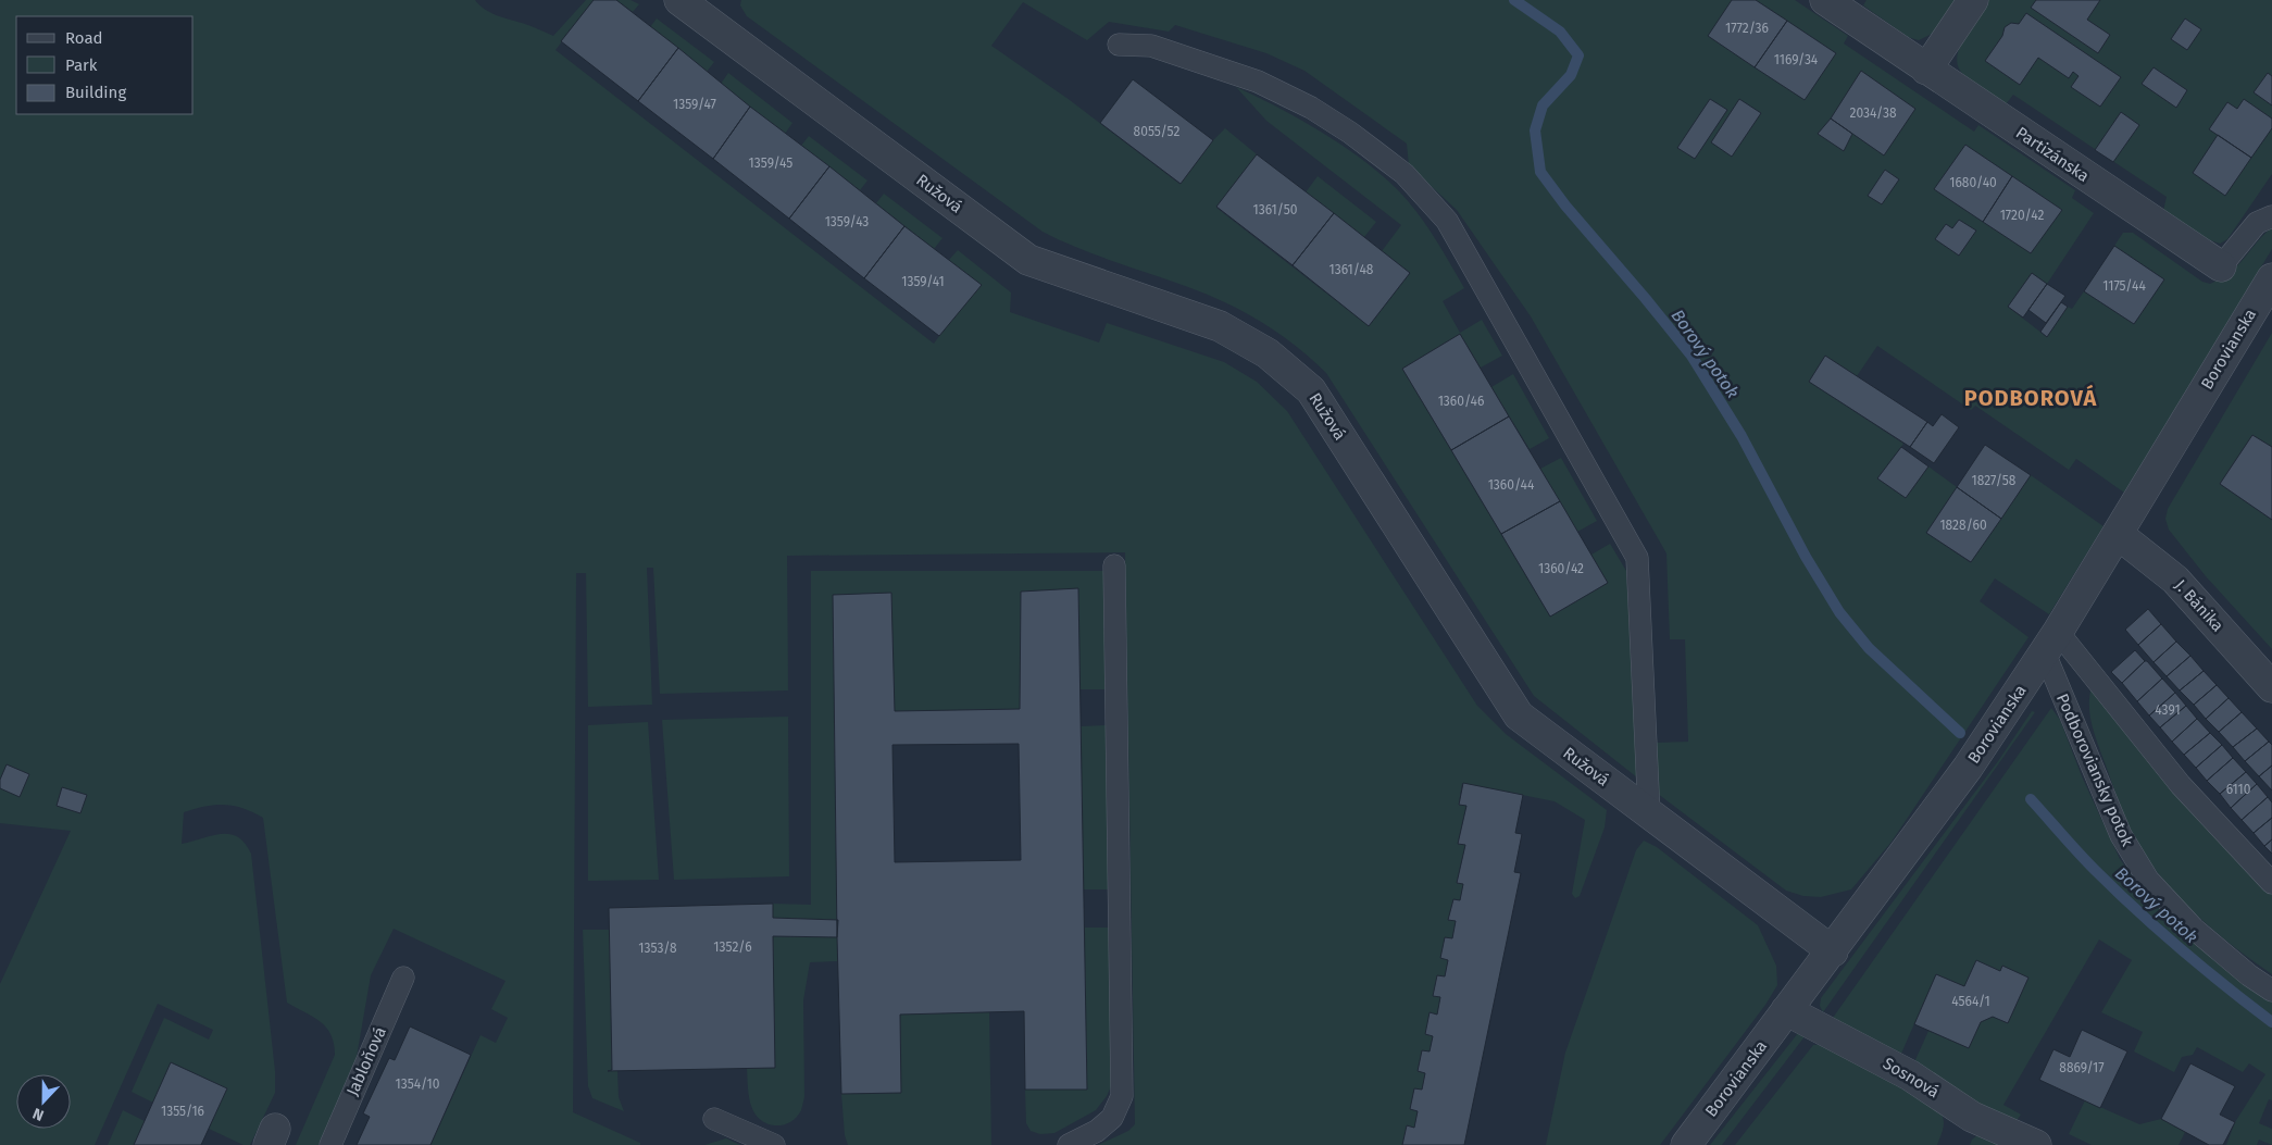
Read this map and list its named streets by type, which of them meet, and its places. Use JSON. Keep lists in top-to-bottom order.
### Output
{
  "streets": {
    "street": [
      "Partizánska",
      "Ružová",
      "Borovianska",
      "J. Bánika",
      "Sosnová"
    ],
    "lane": ["Podboroviansky potok", "Jabloňová"]
  },
  "crossings": [
    ["Ružová", "Borovianska"],
    ["Borovianska", "J. Bánika"],
    ["Borovianska", "Podboroviansky potok"],
    ["Borovianska", "Sosnová"]
  ],
  "districts": ["PODBOROVÁ"],
  "water": ["Borový potok"],
  "house_numbers": [
    "1772/36",
    "1169/34",
    "1359/47",
    "2034/38",
    "8055/52",
    "1359/45",
    "1680/40",
    "1361/50",
    "1720/42",
    "1359/43",
    "1361/48",
    "1359/41",
    "1175/44",
    "1360/46",
    "1827/58",
    "1360/44",
    "1828/60",
    "1360/42",
    "4391",
    "6110",
    "1352/6",
    "1353/8",
    "4564/1",
    "8869/17",
    "1354/10",
    "1355/16"
  ],
  "legend": ["Road", "Park", "Building"],
  "north": "bottom"
}
